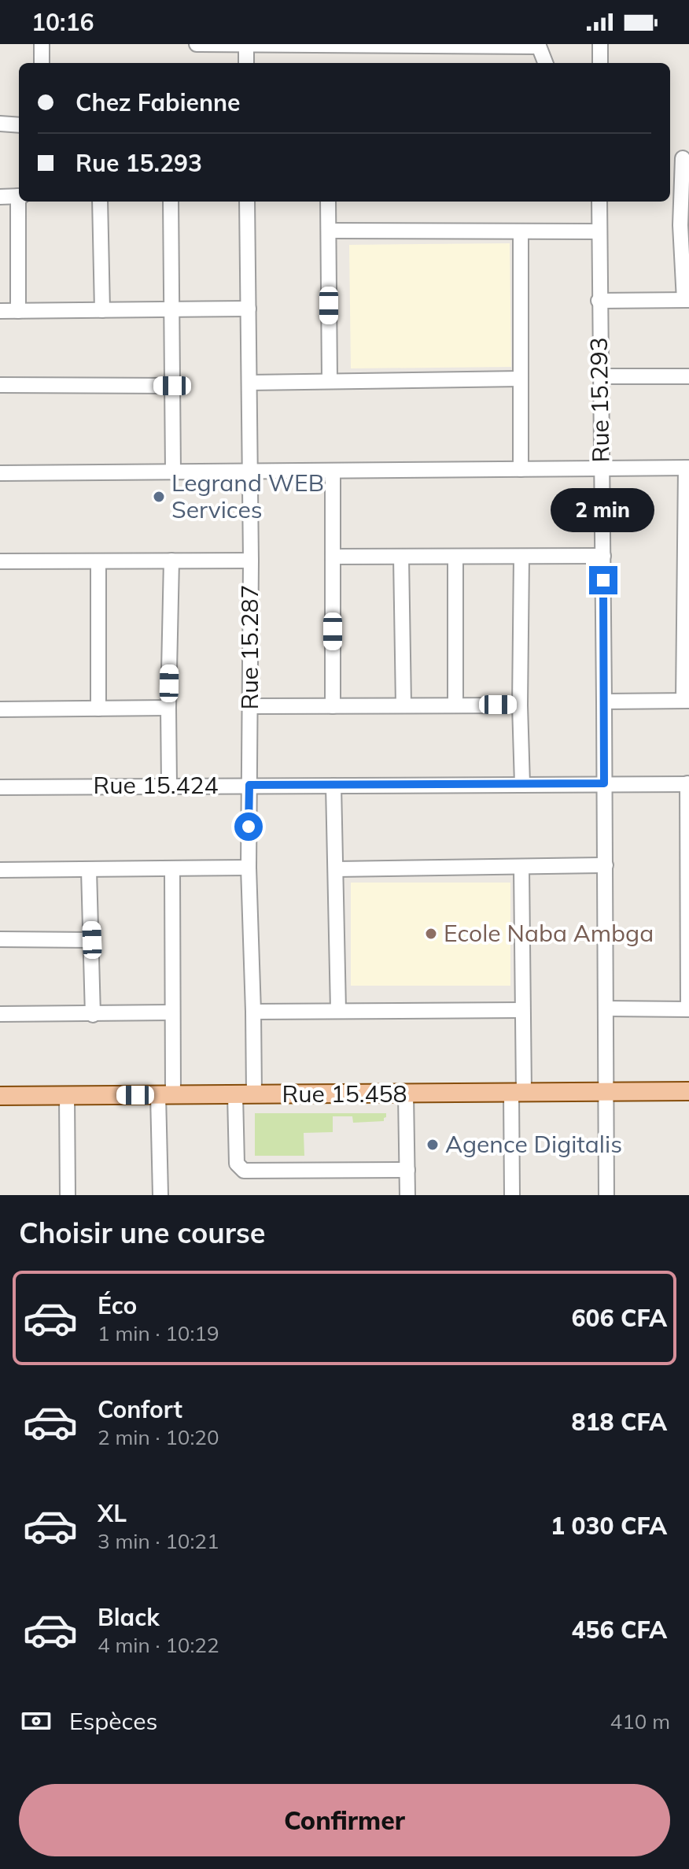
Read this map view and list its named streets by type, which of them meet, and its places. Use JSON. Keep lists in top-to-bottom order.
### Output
{
  "streets": {
    "main road": ["Rue 15.458"],
    "street": ["Rue 15.293", "Rue 15.287", "Rue 15.424"]
  },
  "crossings": [
    ["Rue 15.293", "Rue 15.424"],
    ["Rue 15.293", "Rue 15.458"],
    ["Rue 15.287", "Rue 15.424"],
    ["Rue 15.287", "Rue 15.458"]
  ],
  "places": ["Legrand WEB Services", "Ecole Naba Ambga", "Agence Digitalis"],
  "page": {
    "status": "10:16",
    "banner": ["Chez Fabienne", "Rue 15.293"],
    "bubble": "2 min",
    "heading": "Choisir une course",
    "list": [
      {
        "name": "Éco",
        "note": "1 min · 10:19",
        "value": "606 CFA"
      },
      {
        "name": "Confort",
        "note": "2 min · 10:20",
        "value": "818 CFA"
      },
      {
        "name": "XL",
        "note": "3 min · 10:21",
        "value": "1 030 CFA"
      },
      {
        "name": "Black",
        "note": "4 min · 10:22",
        "value": "456 CFA"
      }
    ],
    "pay": ["Espèces", "410 m"],
    "buttons": "Confirmer"
  }
}
